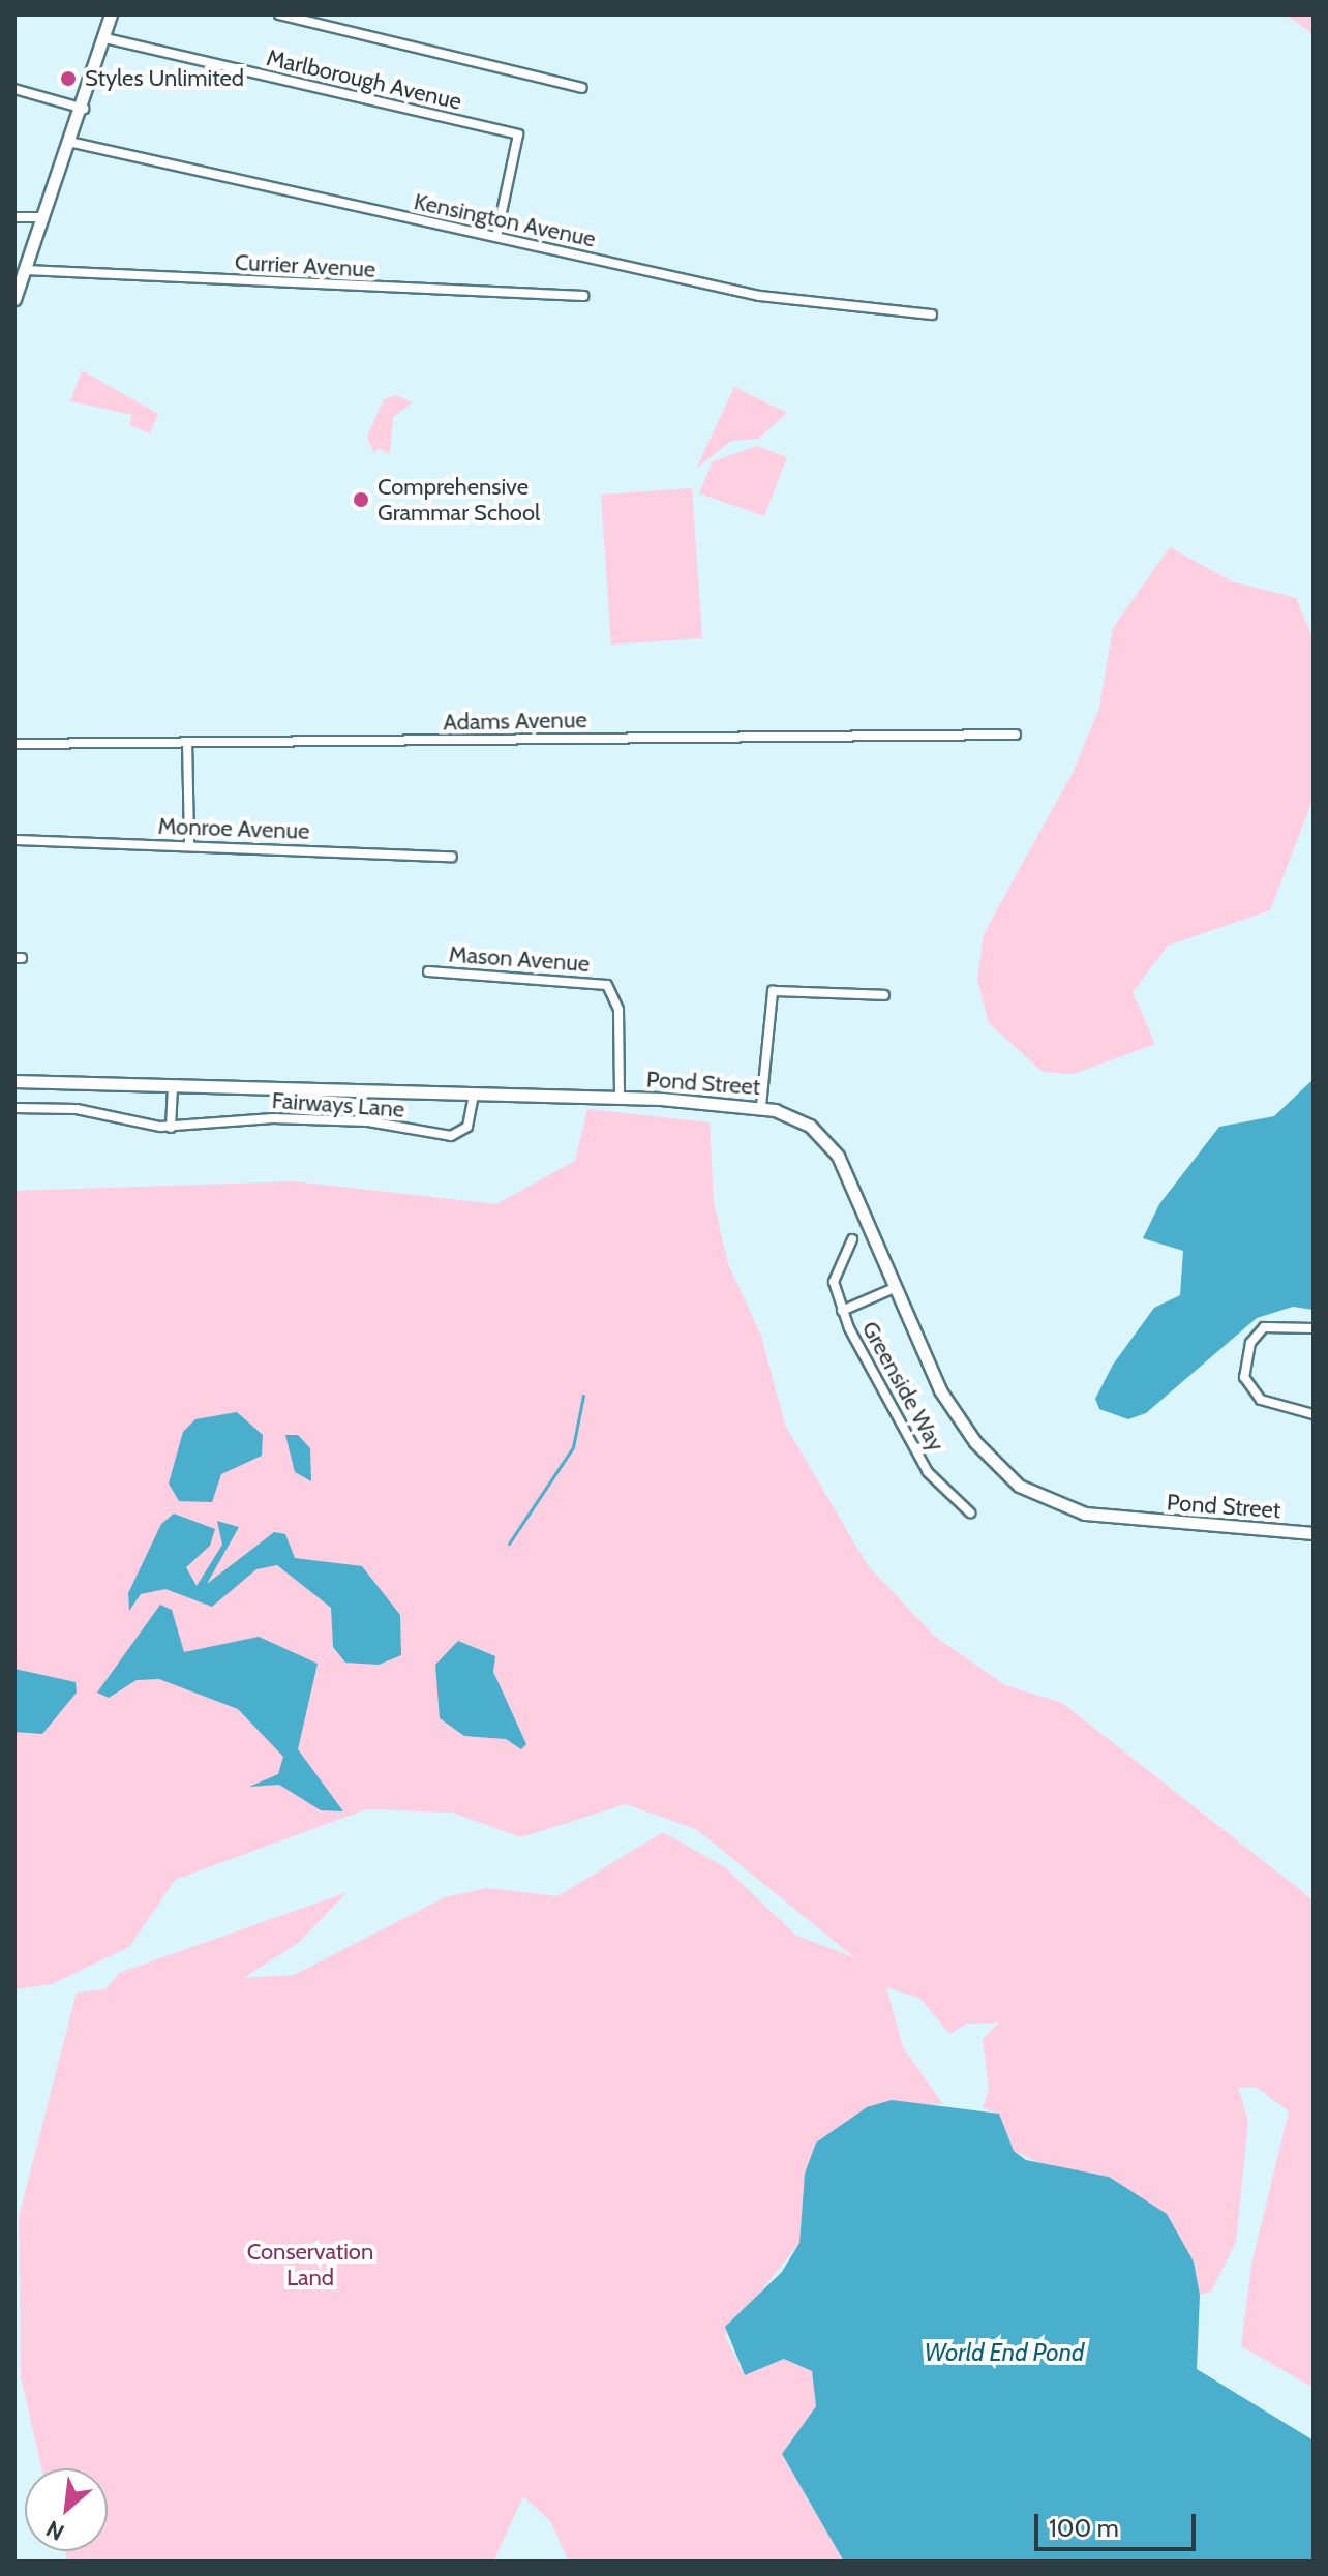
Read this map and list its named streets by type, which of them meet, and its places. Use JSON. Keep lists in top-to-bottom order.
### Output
{
  "streets": {
    "street": [
      "Marlborough Avenue",
      "Kensington Avenue",
      "Currier Avenue",
      "Adams Avenue",
      "Monroe Avenue",
      "Mason Avenue",
      "Pond Street",
      "Fairways Lane",
      "Greenside Way"
    ]
  },
  "crossings": [
    ["Marlborough Avenue", "Kensington Avenue"],
    ["Mason Avenue", "Pond Street"],
    ["Pond Street", "Fairways Lane"],
    ["Pond Street", "Greenside Way"]
  ],
  "water": ["World End Pond"],
  "parks": ["Conservation Land"],
  "places": ["Styles Unlimited", "Comprehensive Grammar School"],
  "scale_bar": "100 m",
  "north": "bottom left"
}
